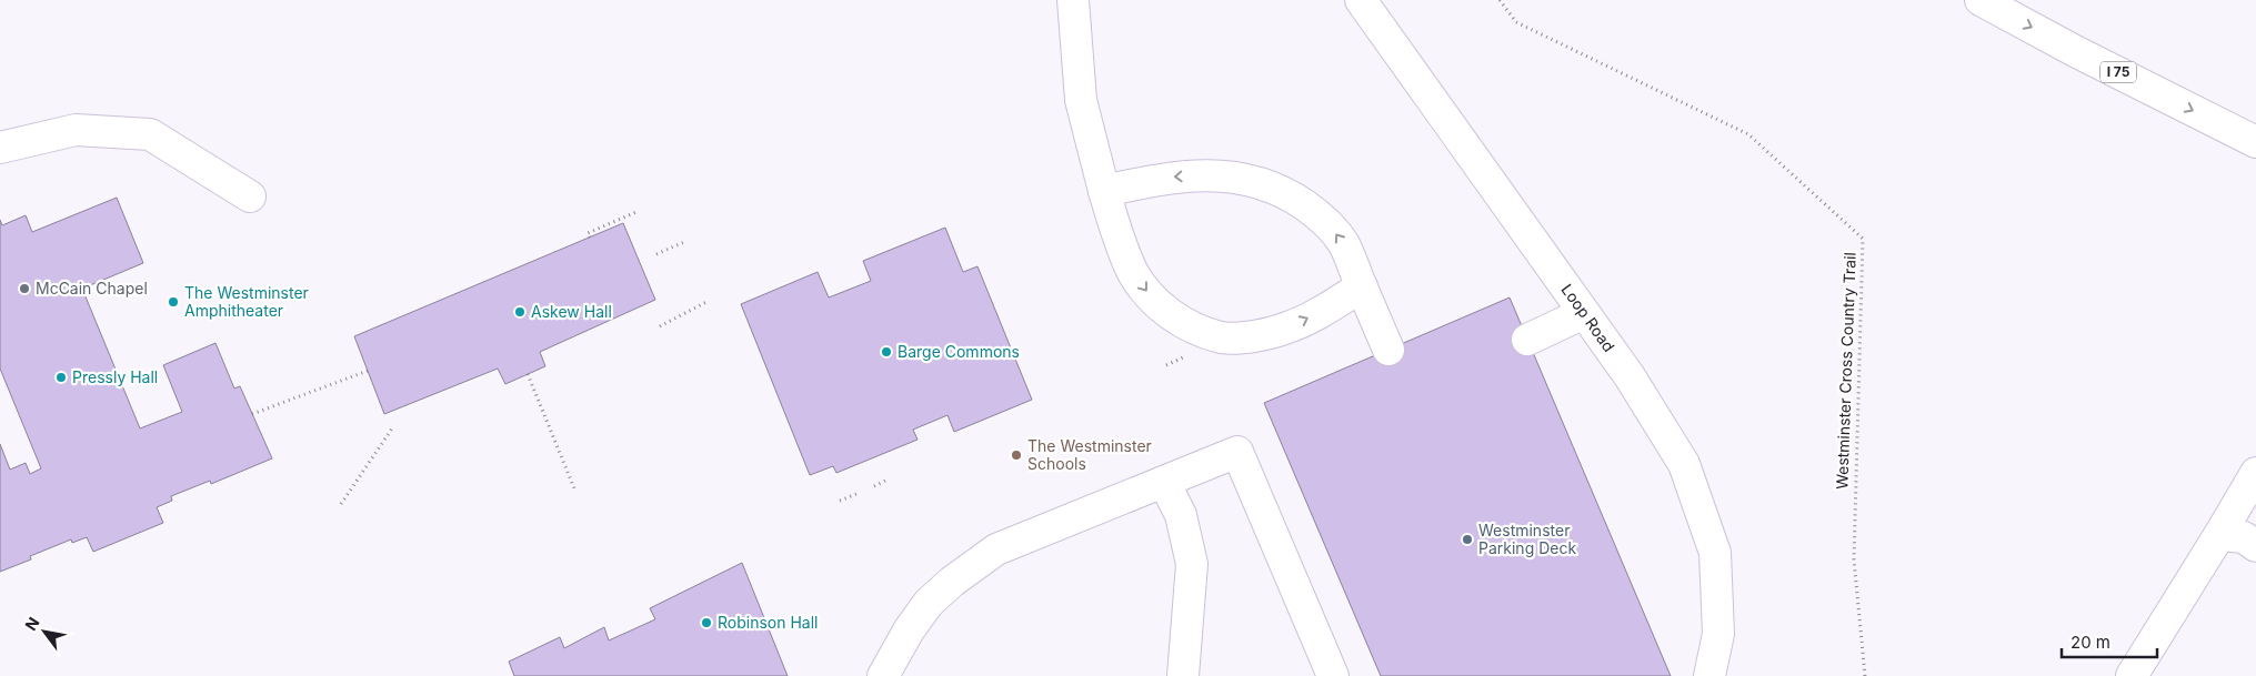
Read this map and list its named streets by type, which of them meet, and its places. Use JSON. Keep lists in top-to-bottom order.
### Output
{
  "streets": {
    "main road": ["I 75", "Loop Road"],
    "path": ["Westminster Cross Country Trail"]
  },
  "places": [
    "McCain Chapel",
    "The Westminster Amphitheater",
    "Askew Hall",
    "Barge Commons",
    "Pressly Hall",
    "The Westminster Schools",
    "Westminster Parking Deck",
    "Robinson Hall"
  ],
  "scale_bar": "20 m",
  "north": "top left"
}
